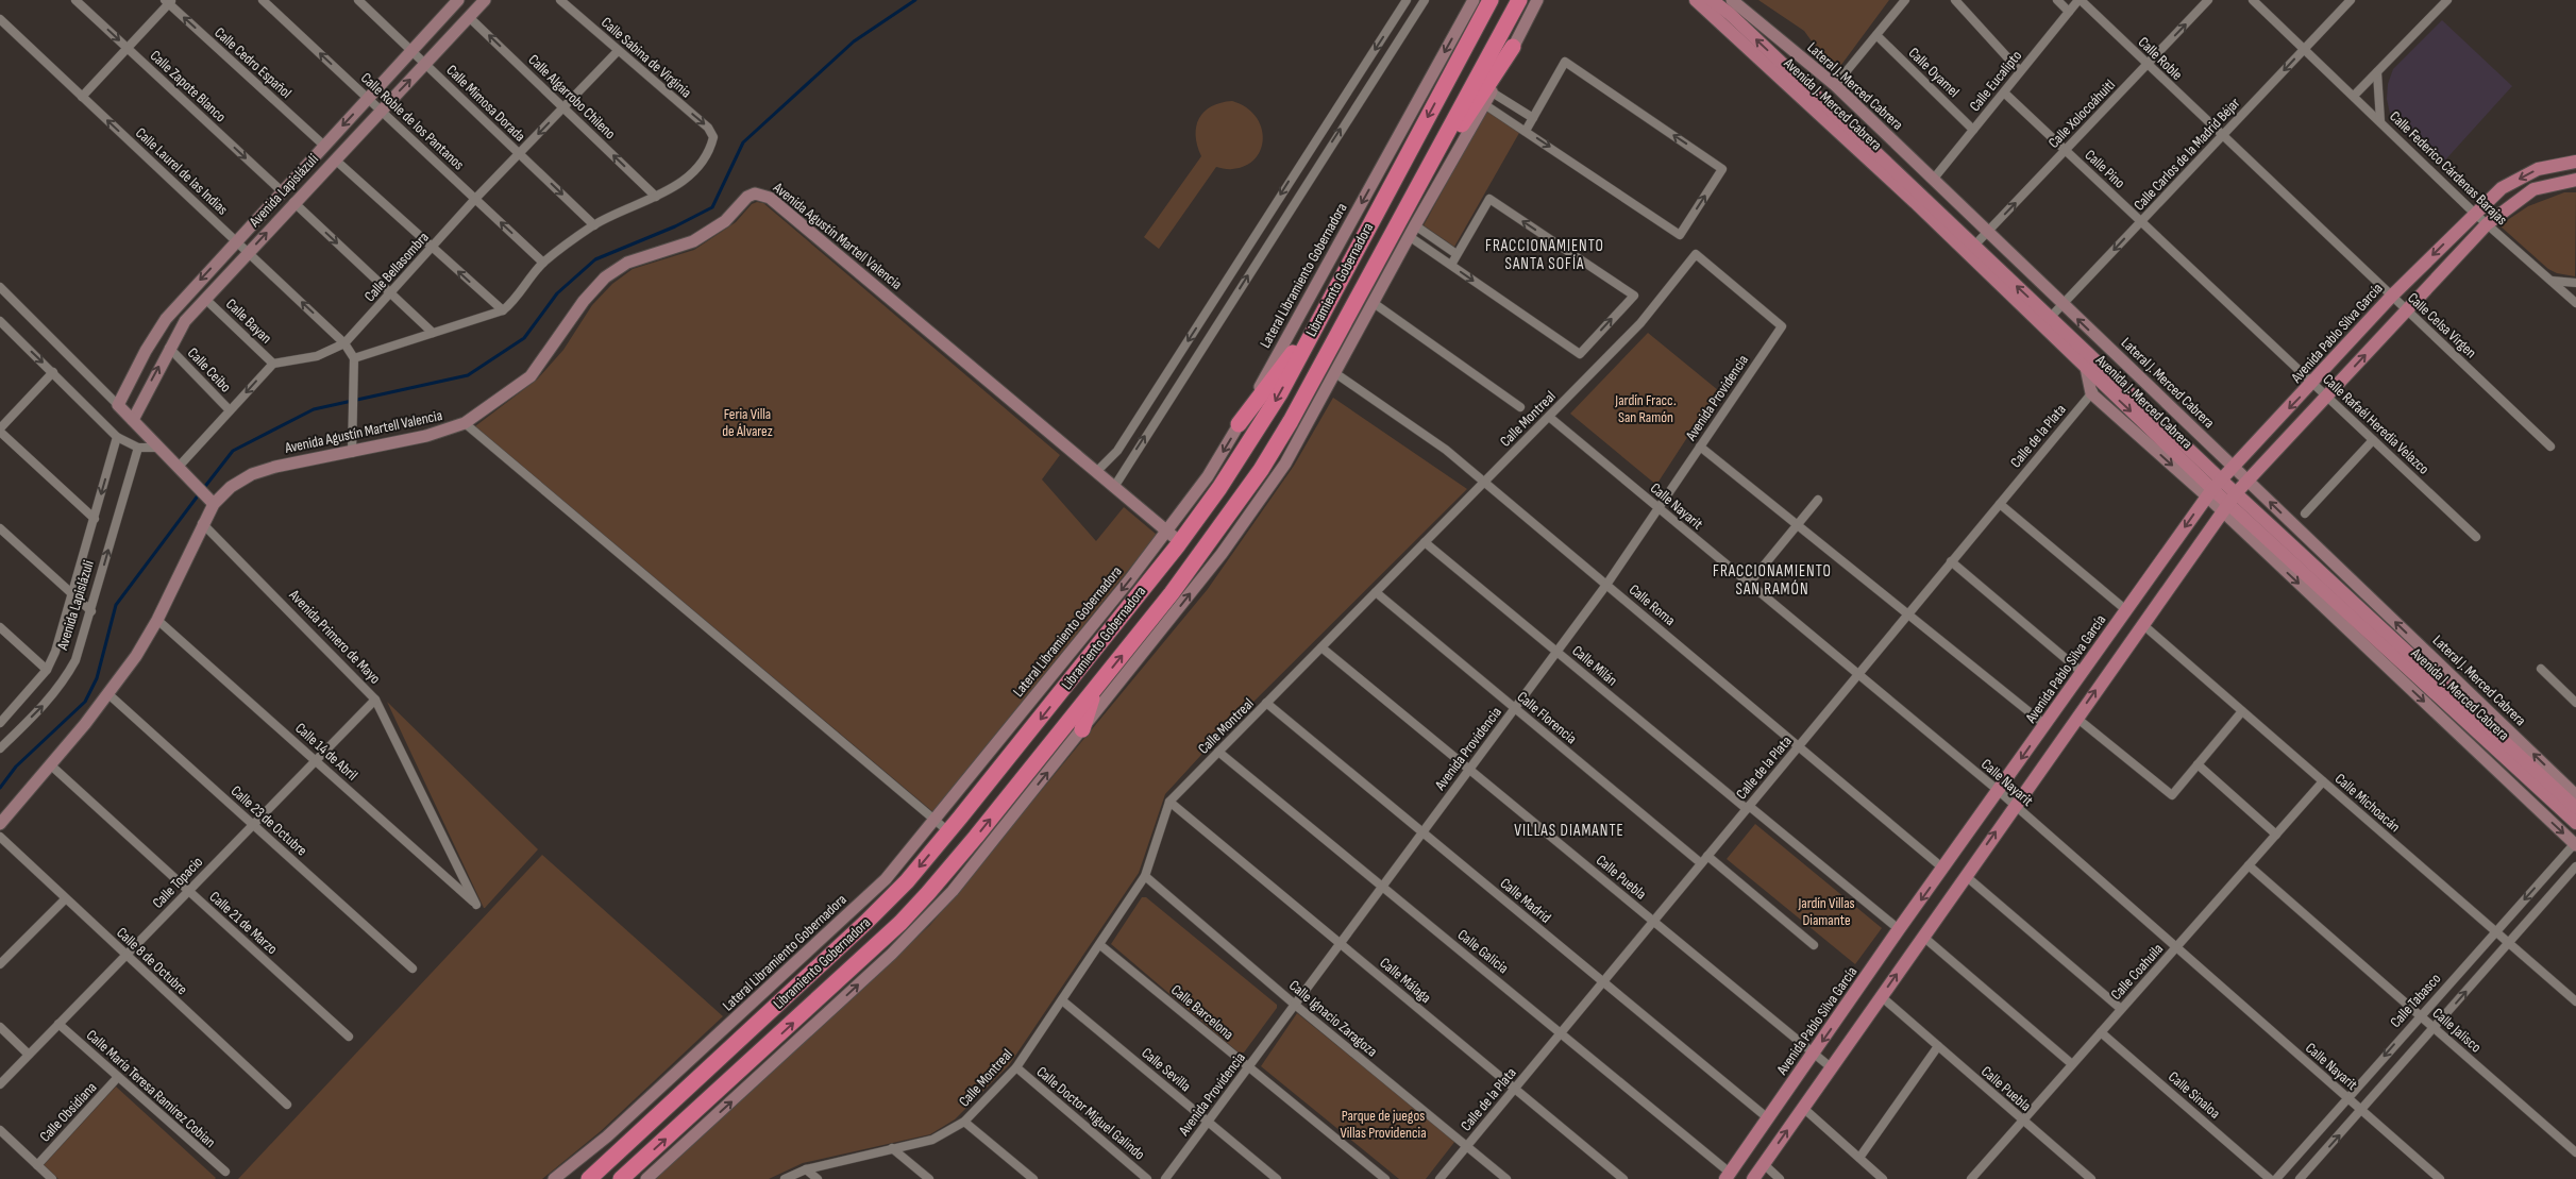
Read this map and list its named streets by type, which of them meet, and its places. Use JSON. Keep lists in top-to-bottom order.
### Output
{
  "streets": {
    "highway": ["Libramiento Gobernadora"],
    "main road": ["Avenida J. Merced Cabrera", "Avenida Pablo Silva García"],
    "street": [
      "Calle Sabina de Virginia",
      "Calle Roble",
      "Calle Cedro Español",
      "Calle Oyamel",
      "Calle Eucalipto",
      "Calle Zapote Blanco",
      "Lateral J. Merced Cabrera",
      "Calle Algarrobo Chileno",
      "Calle Mimosa Dorada",
      "Calle Xolocoáhuitl",
      "Calle Roble de los Pantanos",
      "Calle Carlos de la Madrid Béjar",
      "Calle Federico Cárdenas Barajas",
      "Calle Pino",
      "Calle Laurel de las Indias",
      "Avenida Lapislázuli",
      "Avenida Agustín Martell Valencia",
      "Calle Bellasombra",
      "Lateral Libramiento Gobernadora",
      "Calle Bayan",
      "Calle Celsa Virgen",
      "Calle Ceibo",
      "Avenida Providencia",
      "Calle Montreal",
      "Calle Rafaél Heredia Velazco",
      "Calle de la Plata",
      "Calle Nayarit",
      "Calle Roma",
      "Avenida Primero de Mayo",
      "Calle Milán",
      "Calle Florencia",
      "Calle 14 de Abril",
      "Calle Michoacán",
      "Calle 23 de Octubre",
      "Calle Puebla",
      "Calle Topacio",
      "Calle Madrid",
      "Calle 21 de Marzo",
      "Calle Galicia",
      "Calle 8 de Octubre",
      "Calle Coahuila",
      "Calle Málaga",
      "Calle Tabasco",
      "Calle Barcelona",
      "Calle Ignacio Zaragoza",
      "Calle Jalisco",
      "Calle Sevilla",
      "Calle María Teresa Ramírez Cobian",
      "Calle Sinaloa",
      "Calle Obsidiana",
      "Calle Doctor Miguel Galindo"
    ]
  },
  "crossings": [
    ["Calle Sabina de Virginia", "Calle Algarrobo Chileno"],
    ["Calle Sabina de Virginia", "Calle Bellasombra"],
    ["Calle Roble", "Calle Eucalipto"],
    ["Calle Roble", "Calle Xolocoáhuitl"],
    ["Calle Roble", "Calle Carlos de la Madrid Béjar"],
    ["Calle Roble", "Calle Celsa Virgen"],
    ["Calle Cedro Español", "Avenida Lapislázuli"],
    ["Calle Oyamel", "Calle Eucalipto"],
    ["Calle Eucalipto", "Lateral J. Merced Cabrera"],
    ["Calle Eucalipto", "Calle Pino"],
    ["Calle Zapote Blanco", "Avenida Lapislázuli"],
    ["Lateral J. Merced Cabrera", "Calle Xolocoáhuitl"],
    ["Lateral J. Merced Cabrera", "Calle Carlos de la Madrid Béjar"],
    ["Lateral J. Merced Cabrera", "Avenida Pablo Silva García"],
    ["Calle Algarrobo Chileno", "Avenida Lapislázuli"],
    ["Calle Algarrobo Chileno", "Calle Bellasombra"],
    ["Calle Mimosa Dorada", "Avenida Lapislázuli"],
    ["Calle Mimosa Dorada", "Calle Bellasombra"],
    ["Avenida J. Merced Cabrera", "Calle Xolocoáhuitl"],
    ["Avenida J. Merced Cabrera", "Calle Carlos de la Madrid Béjar"],
    ["Avenida J. Merced Cabrera", "Avenida Pablo Silva García"],
    ["Avenida J. Merced Cabrera", "Calle de la Plata"],
    ["Calle Xolocoáhuitl", "Calle Pino"],
    ["Calle Roble de los Pantanos", "Avenida Lapislázuli"],
    ["Calle Roble de los Pantanos", "Calle Bellasombra"],
    ["Calle Carlos de la Madrid Béjar", "Calle Federico Cárdenas Barajas"],
    ["Calle Carlos de la Madrid Béjar", "Calle Pino"],
    ["Calle Carlos de la Madrid Béjar", "Calle Celsa Virgen"],
    ["Calle Carlos de la Madrid Béjar", "Calle Rafaél Heredia Velazco"],
    ["Calle Federico Cárdenas Barajas", "Avenida Pablo Silva García"],
    ["Calle Pino", "Calle Rafaél Heredia Velazco"],
    ["Calle Laurel de las Indias", "Avenida Lapislázuli"],
    ["Calle Laurel de las Indias", "Calle Bellasombra"],
    ["Avenida Lapislázuli", "Calle Bayan"],
    ["Avenida Lapislázuli", "Calle Ceibo"],
    ["Avenida Agustín Martell Valencia", "Lateral Libramiento Gobernadora"],
    ["Avenida Agustín Martell Valencia", "Libramiento Gobernadora"],
    ["Avenida Agustín Martell Valencia", "Avenida Primero de Mayo"],
    ["Avenida Agustín Martell Valencia", "Calle 14 de Abril"],
    ["Avenida Agustín Martell Valencia", "Calle 23 de Octubre"],
    ["Avenida Agustín Martell Valencia", "Calle 21 de Marzo"],
    ["Calle Bellasombra", "Calle Bayan"],
    ["Calle Celsa Virgen", "Avenida Pablo Silva García"],
    ["Avenida Pablo Silva García", "Calle Rafaél Heredia Velazco"],
    ["Avenida Pablo Silva García", "Calle Nayarit"],
    ["Avenida Pablo Silva García", "Calle Roma"],
    ["Avenida Pablo Silva García", "Calle Milán"],
    ["Avenida Pablo Silva García", "Calle Puebla"],
    ["Avenida Pablo Silva García", "Calle Madrid"],
    ["Avenida Pablo Silva García", "Calle Galicia"],
    ["Avenida Providencia", "Calle Montreal"],
    ["Avenida Providencia", "Calle Nayarit"],
    ["Avenida Providencia", "Calle Roma"],
    ["Avenida Providencia", "Calle Milán"],
    ["Avenida Providencia", "Calle Florencia"],
    ["Avenida Providencia", "Calle Puebla"],
    ["Avenida Providencia", "Calle Madrid"],
    ["Avenida Providencia", "Calle Galicia"],
    ["Avenida Providencia", "Calle Málaga"],
    ["Avenida Providencia", "Calle Barcelona"],
    ["Avenida Providencia", "Calle Ignacio Zaragoza"],
    ["Avenida Providencia", "Calle Sevilla"],
    ["Calle Montreal", "Calle Nayarit"],
    ["Calle Montreal", "Calle Roma"],
    ["Calle Montreal", "Calle Milán"],
    ["Calle Montreal", "Calle Florencia"],
    ["Calle Montreal", "Calle Puebla"],
    ["Calle Montreal", "Calle Madrid"],
    ["Calle Montreal", "Calle Galicia"],
    ["Calle Montreal", "Calle Málaga"],
    ["Calle Montreal", "Calle Barcelona"],
    ["Calle Montreal", "Calle Ignacio Zaragoza"],
    ["Calle Montreal", "Calle Sevilla"],
    ["Calle Montreal", "Calle Doctor Miguel Galindo"],
    ["Calle de la Plata", "Calle Nayarit"],
    ["Calle de la Plata", "Calle Roma"],
    ["Calle de la Plata", "Calle Milán"],
    ["Calle de la Plata", "Calle Florencia"],
    ["Calle de la Plata", "Calle Puebla"],
    ["Calle de la Plata", "Calle Madrid"],
    ["Calle de la Plata", "Calle Galicia"],
    ["Calle de la Plata", "Calle Málaga"],
    ["Calle de la Plata", "Calle Ignacio Zaragoza"],
    ["Calle Nayarit", "Calle Coahuila"],
    ["Calle Nayarit", "Calle Tabasco"],
    ["Avenida Primero de Mayo", "Calle 14 de Abril"],
    ["Avenida Primero de Mayo", "Calle Topacio"],
    ["Calle 14 de Abril", "Calle Topacio"],
    ["Calle Michoacán", "Calle Coahuila"],
    ["Calle Michoacán", "Calle Tabasco"],
    ["Calle 23 de Octubre", "Calle Topacio"],
    ["Calle Puebla", "Calle Coahuila"],
    ["Calle Topacio", "Calle 21 de Marzo"],
    ["Calle Topacio", "Calle 8 de Octubre"],
    ["Calle Topacio", "Calle María Teresa Ramírez Cobian"],
    ["Calle Coahuila", "Calle Jalisco"],
    ["Calle Coahuila", "Calle Sinaloa"],
    ["Calle Tabasco", "Calle Jalisco"],
    ["Calle María Teresa Ramírez Cobian", "Calle Obsidiana"]
  ],
  "one_way": [
    "Calle Cedro Español",
    "Calle Zapote Blanco",
    "Calle Algarrobo Chileno",
    "Calle Xolocoáhuitl",
    "Calle Carlos de la Madrid Béjar"
  ],
  "districts": ["FRACCIONAMIENTO SANTA SOFÍA", "FRACCIONAMIENTO SAN RAMÓN", "VILLAS DIAMANTE"],
  "parks": [
    "Jardín Fracc. San Ramón",
    "Feria Villa de Álvarez",
    "Jardín Villas Diamante",
    "Parque de juegos Villas Providencia"
  ]
}
